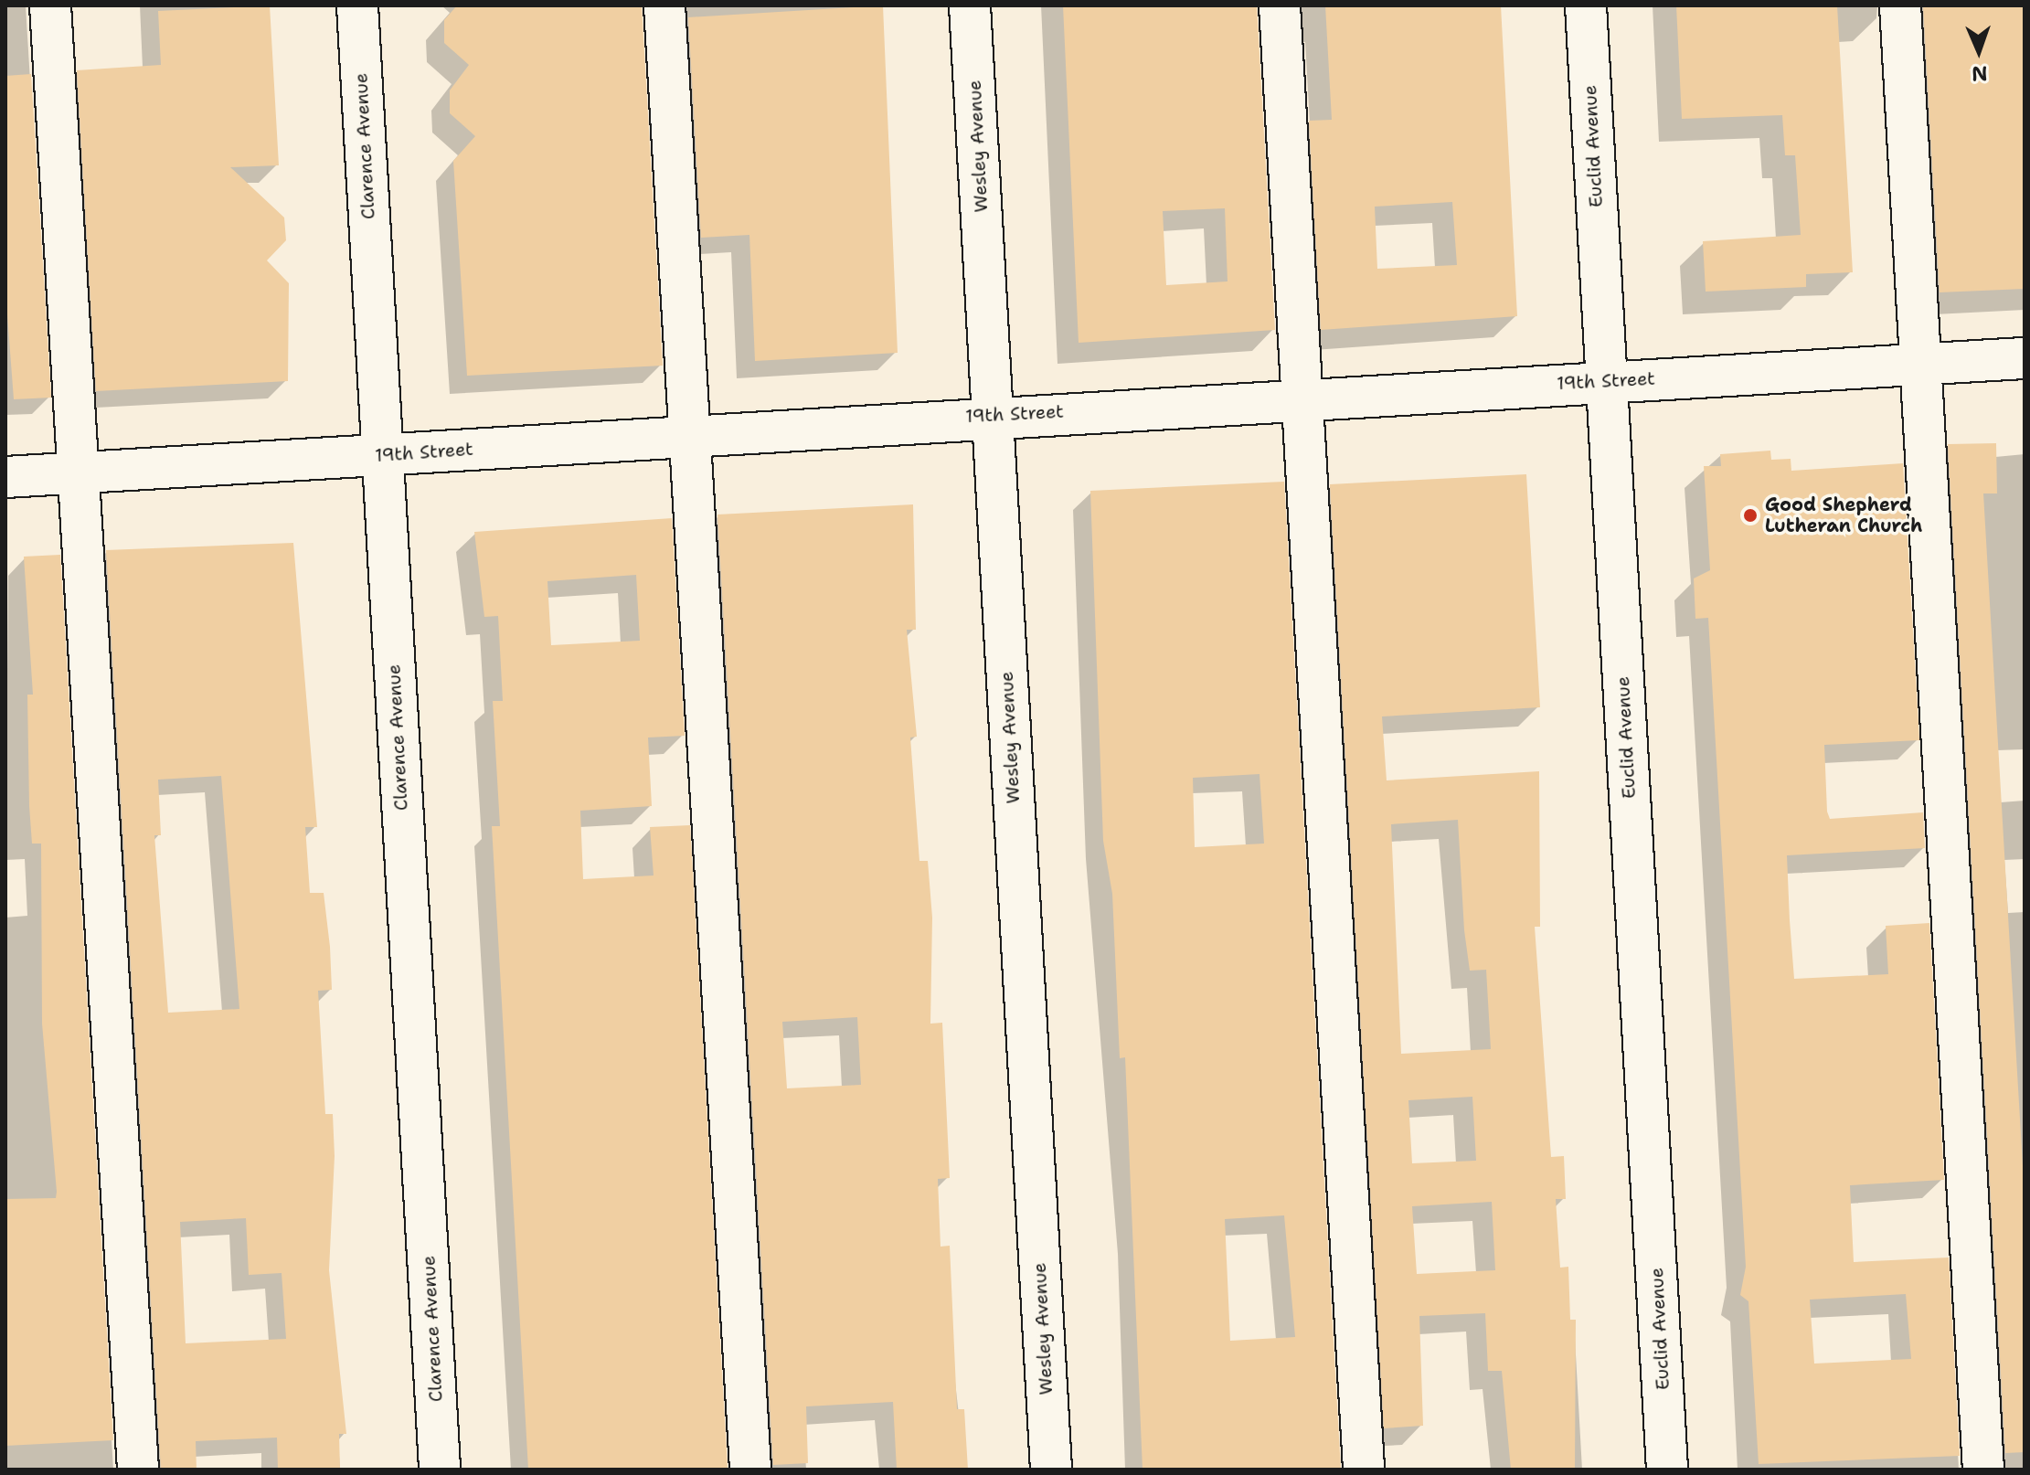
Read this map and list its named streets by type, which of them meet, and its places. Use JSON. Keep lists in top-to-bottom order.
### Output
{
  "streets": {
    "street": [
      "Clarence Avenue",
      "Wesley Avenue",
      "Euclid Avenue",
      "19th Street"
    ]
  },
  "crossings": [
    ["Clarence Avenue", "19th Street"],
    ["Wesley Avenue", "19th Street"],
    ["Euclid Avenue", "19th Street"]
  ],
  "places": ["Good Shepherd Lutheran Church"],
  "north": "bottom"
}
